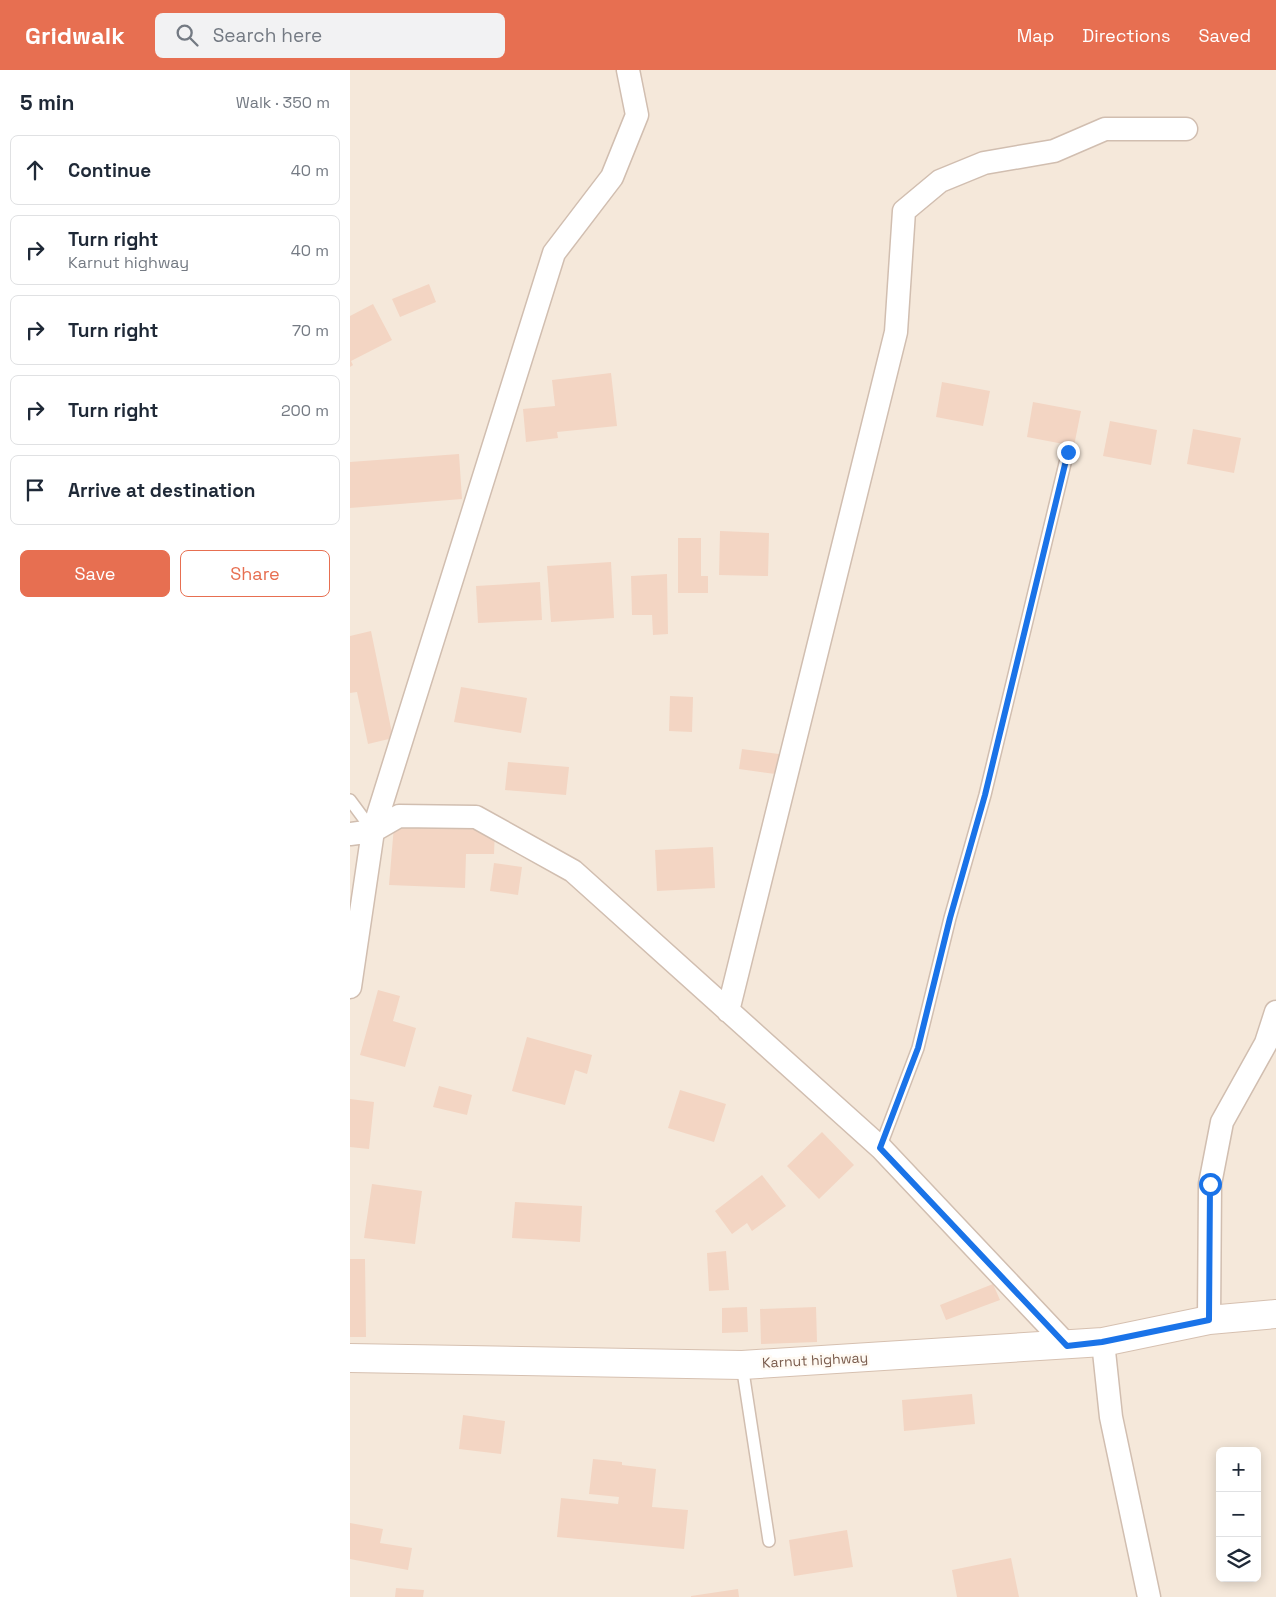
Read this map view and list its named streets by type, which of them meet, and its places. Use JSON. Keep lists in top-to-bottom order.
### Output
{
  "streets": {
    "main road": ["Karnut highway"]
  },
  "page": {
    "header": "Gridwalk",
    "search": "Search here",
    "nav": ["Map", "Directions", "Saved"],
    "heading": ["5 min", "Walk · 350 m"],
    "list": [
      ["Continue", "40 m"],
      ["Turn right", "Karnut highway", "40 m"],
      ["Turn right", "70 m"],
      ["Turn right", "200 m"],
      "Arrive at destination"
    ],
    "buttons": ["Save", "Share"],
    "map_buttons": ["+", "−"]
  }
}
